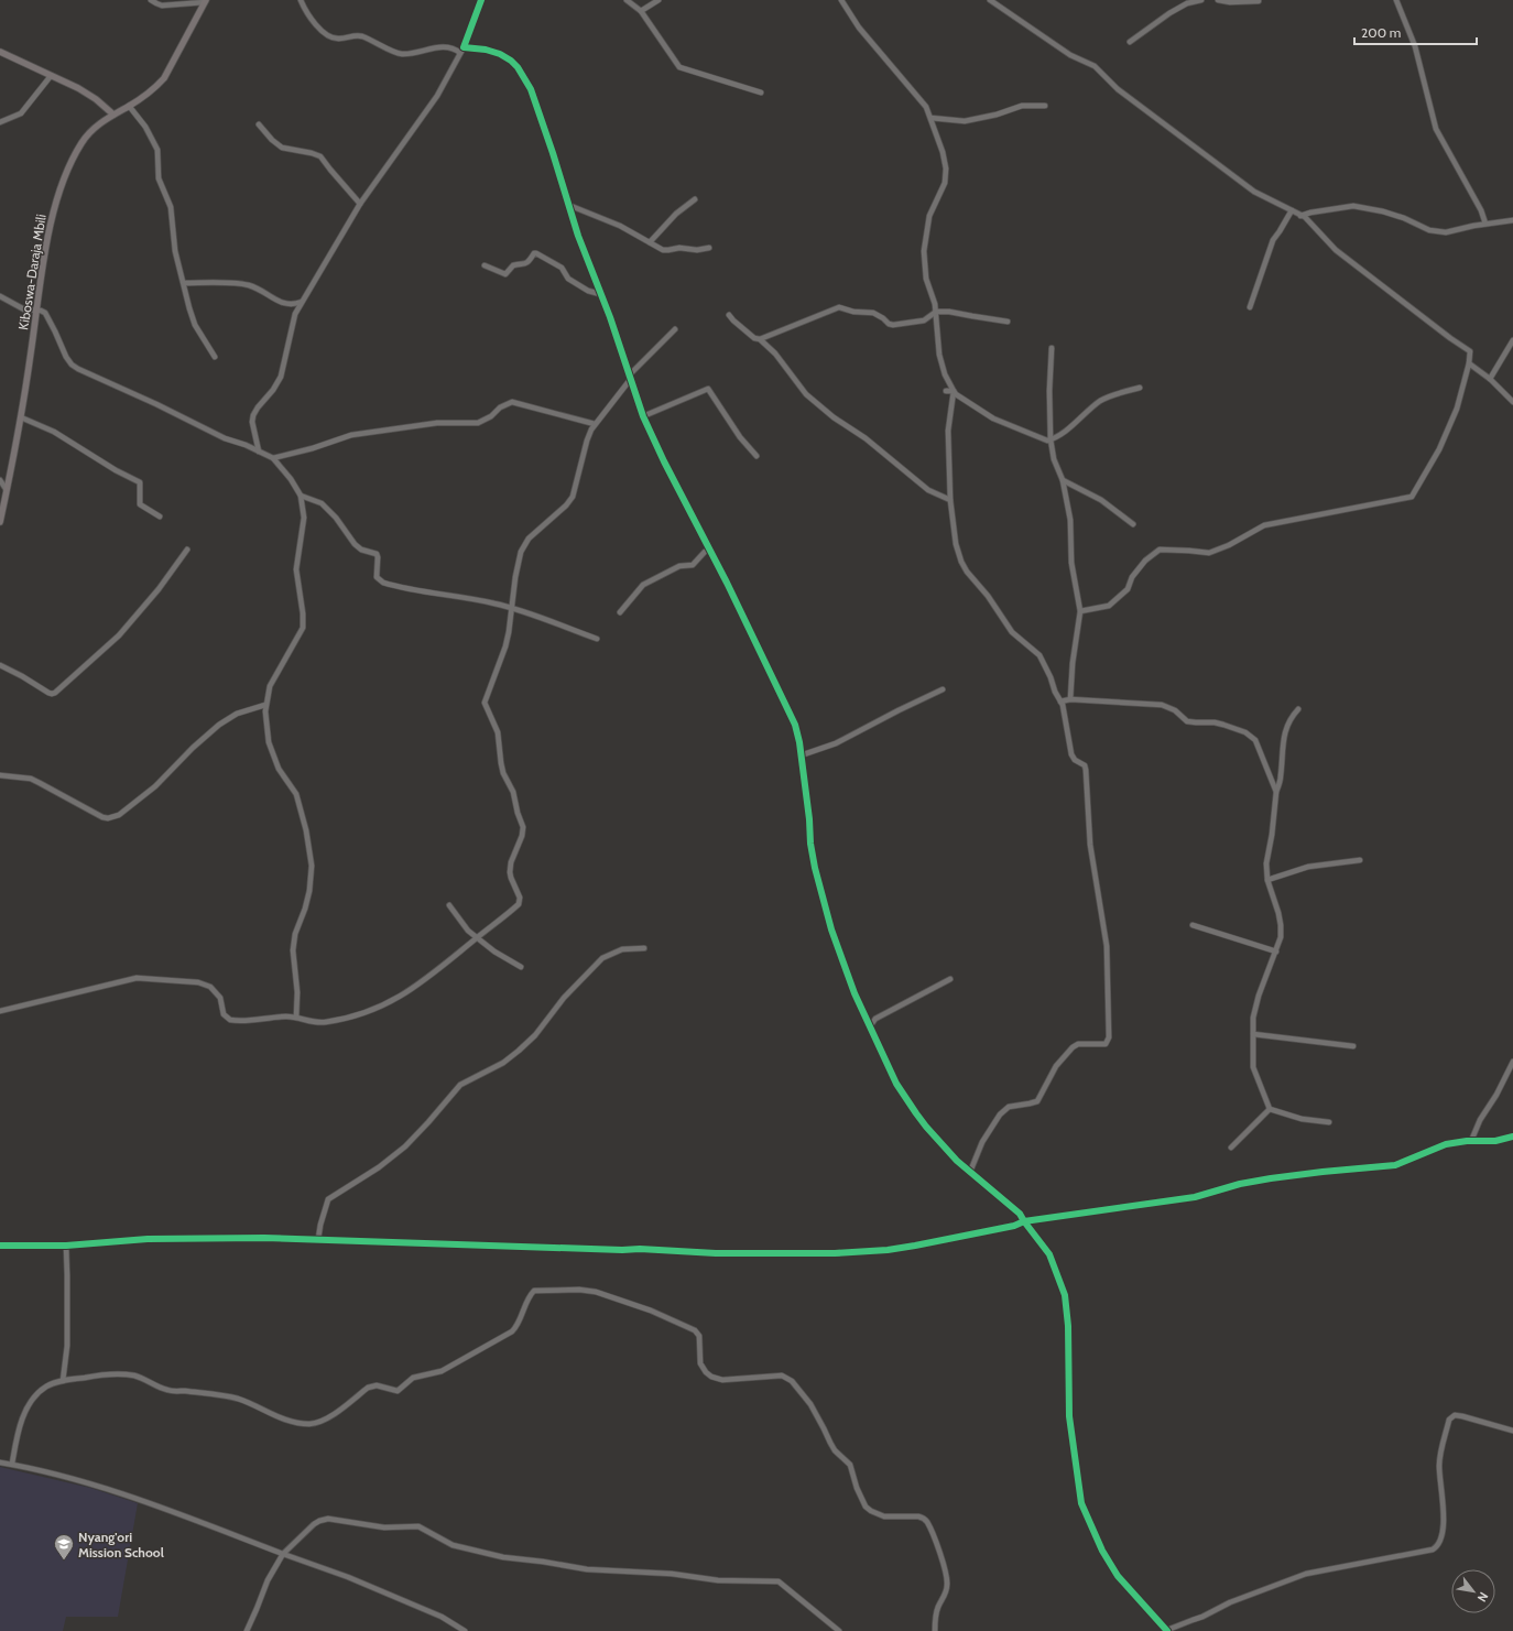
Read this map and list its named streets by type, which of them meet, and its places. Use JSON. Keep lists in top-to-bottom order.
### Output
{
  "streets": {
    "main road": ["Kiboswa-Daraja Mbili"]
  },
  "places": {
    "school or university": ["Nyang'ori Mission School"]
  },
  "scale_bar": "200 m",
  "north": "bottom right"
}
